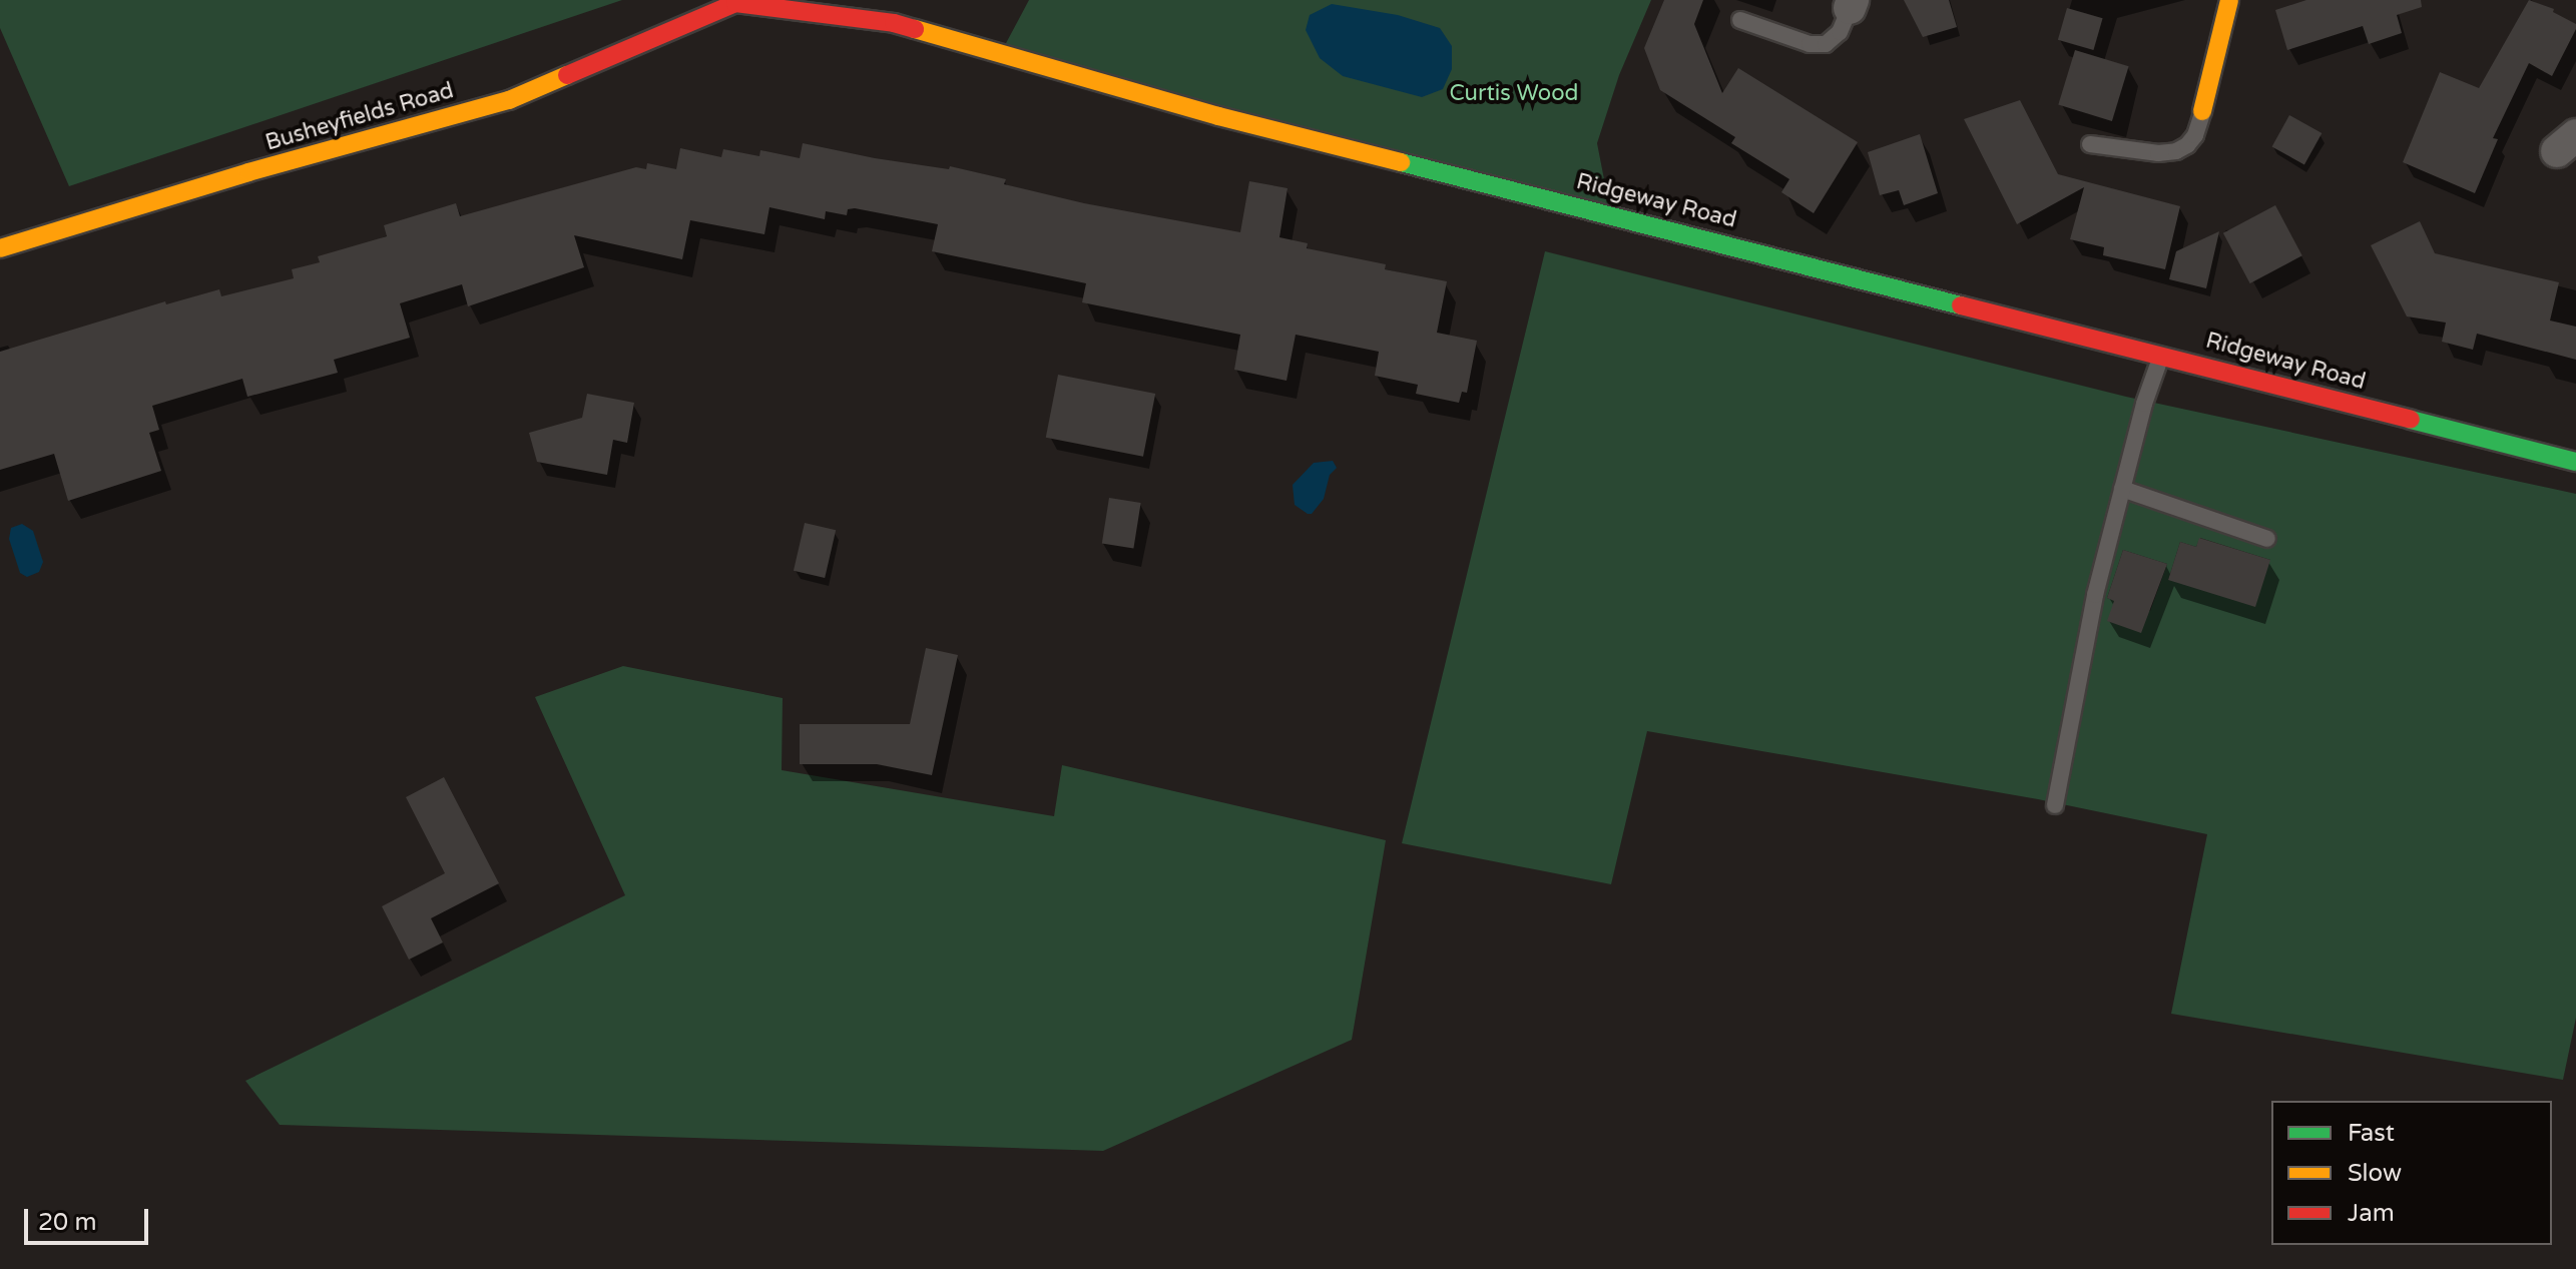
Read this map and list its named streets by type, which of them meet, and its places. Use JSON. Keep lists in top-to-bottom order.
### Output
{
  "streets": {
    "street": ["Busheyfields Road", "Ridgeway Road"]
  },
  "crossings": [
    ["Busheyfields Road", "Ridgeway Road"]
  ],
  "parks": ["Curtis Wood"],
  "legend": ["Fast", "Slow", "Jam"],
  "scale_bar": "20 m"
}
